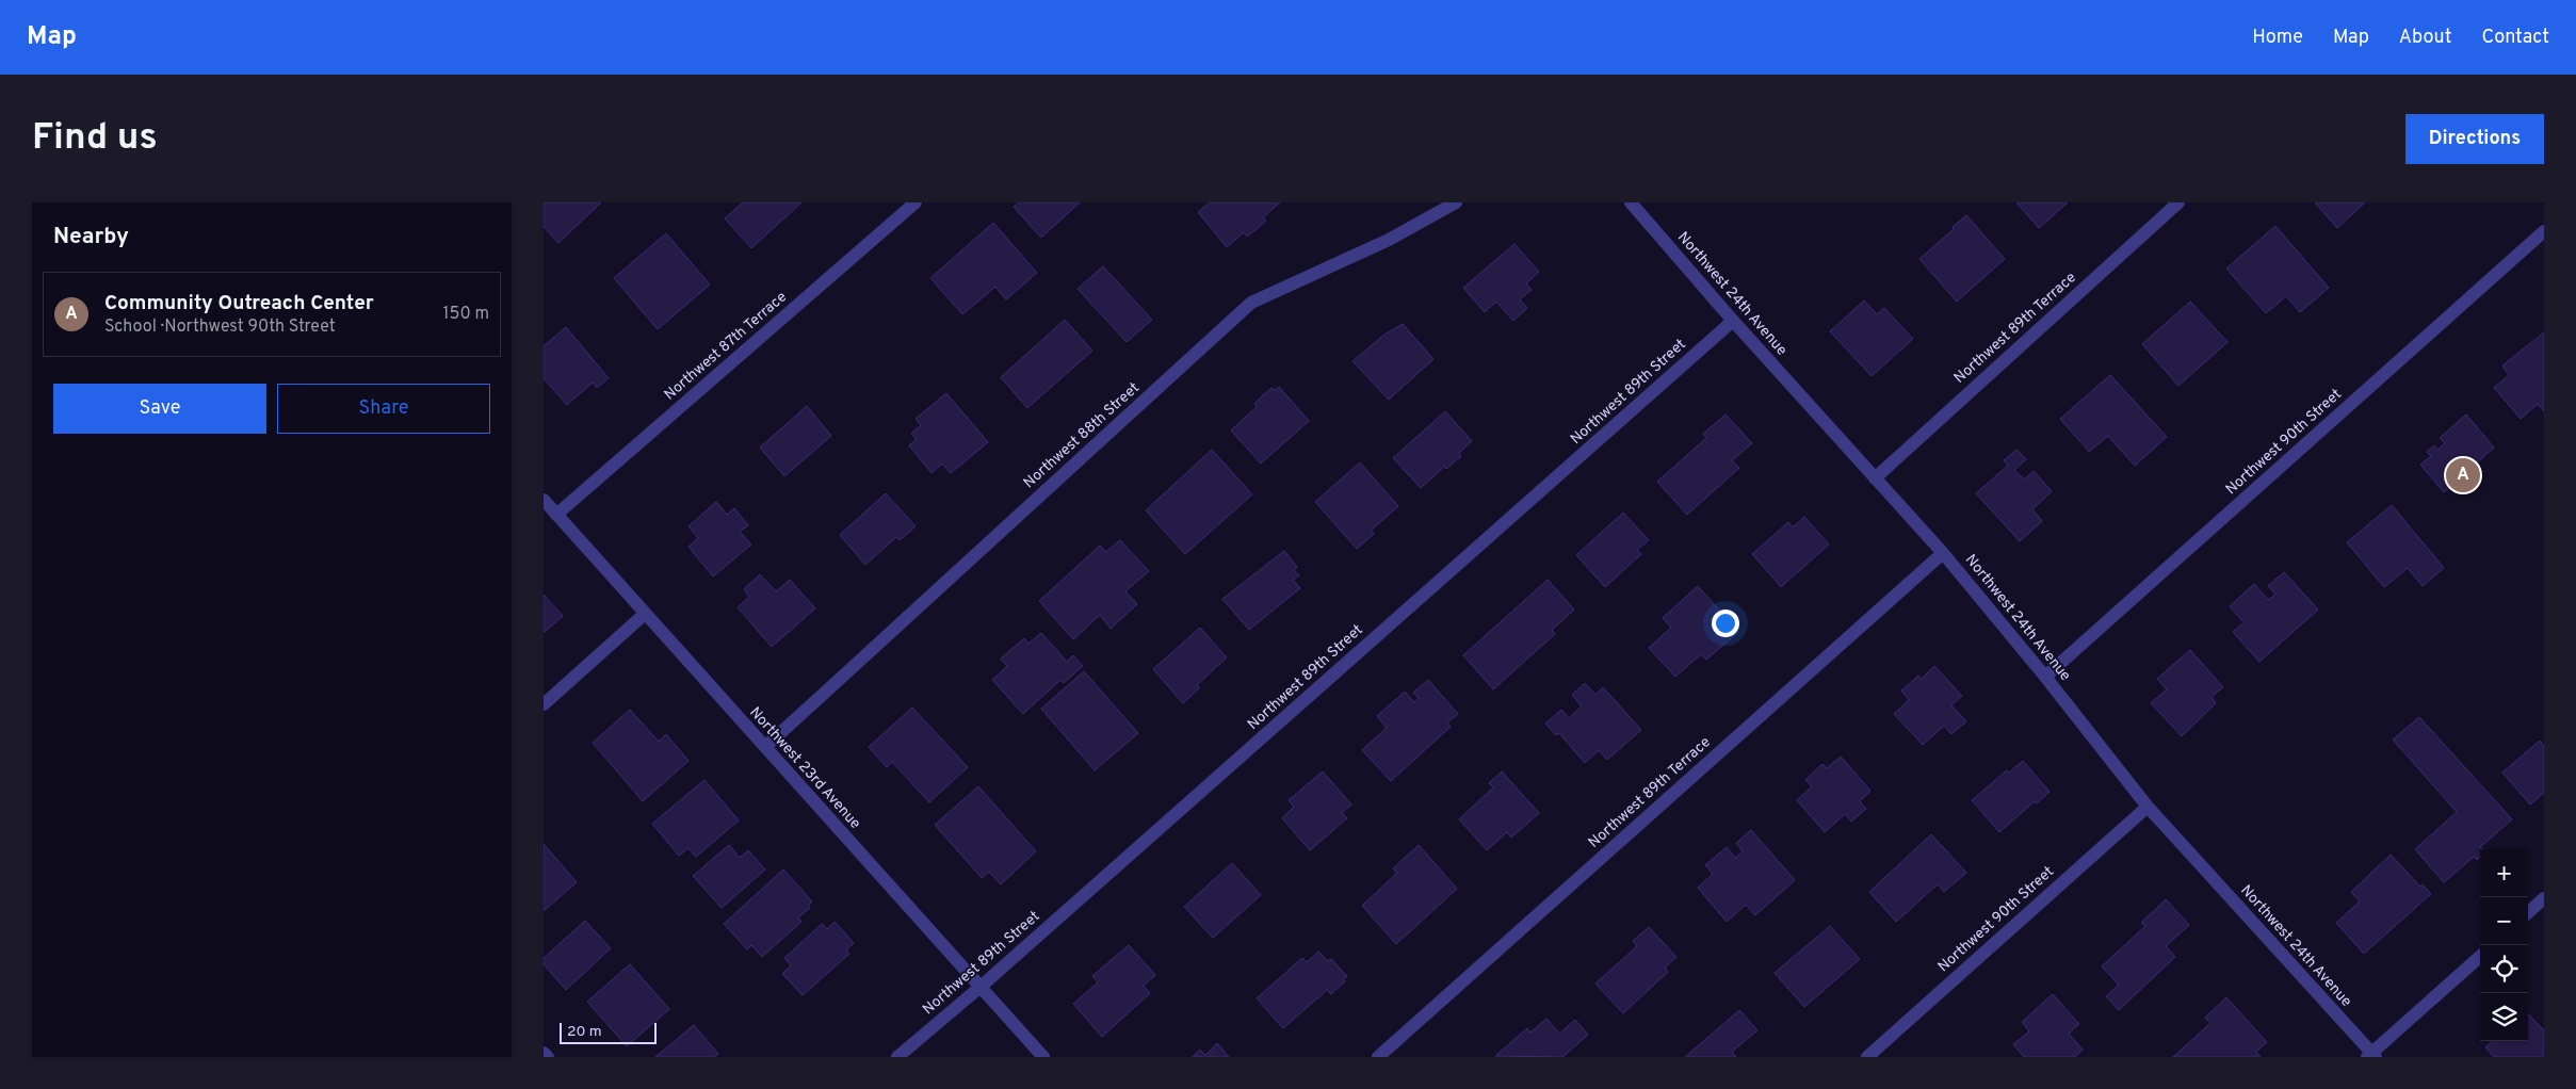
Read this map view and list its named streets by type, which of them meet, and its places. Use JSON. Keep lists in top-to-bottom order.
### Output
{
  "streets": {
    "street": [
      "Northwest 24th Avenue",
      "Northwest 89th Terrace",
      "Northwest 87th Terrace",
      "Northwest 89th Street",
      "Northwest 88th Street",
      "Northwest 90th Street",
      "Northwest 23rd Avenue"
    ]
  },
  "crossings": [
    ["Northwest 24th Avenue", "Northwest 89th Terrace"],
    ["Northwest 24th Avenue", "Northwest 89th Street"],
    ["Northwest 24th Avenue", "Northwest 90th Street"],
    ["Northwest 87th Terrace", "Northwest 23rd Avenue"],
    ["Northwest 89th Street", "Northwest 23rd Avenue"],
    ["Northwest 88th Street", "Northwest 23rd Avenue"]
  ],
  "scale_bar": "20 m",
  "page": {
    "header": "Map",
    "nav": [
      "Home",
      "Map",
      "About",
      "Contact"
    ],
    "buttons": [
      "Directions",
      ["Save", "Share"]
    ],
    "title": "Find us",
    "heading": "Nearby",
    "list": [
      {
        "mark": "A",
        "name": "Community Outreach Center",
        "note": "School · Northwest 90th Street",
        "value": "150 m"
      }
    ],
    "pins": "A",
    "map_buttons": ["+", "−"],
    "scale": "20 m"
  }
}
